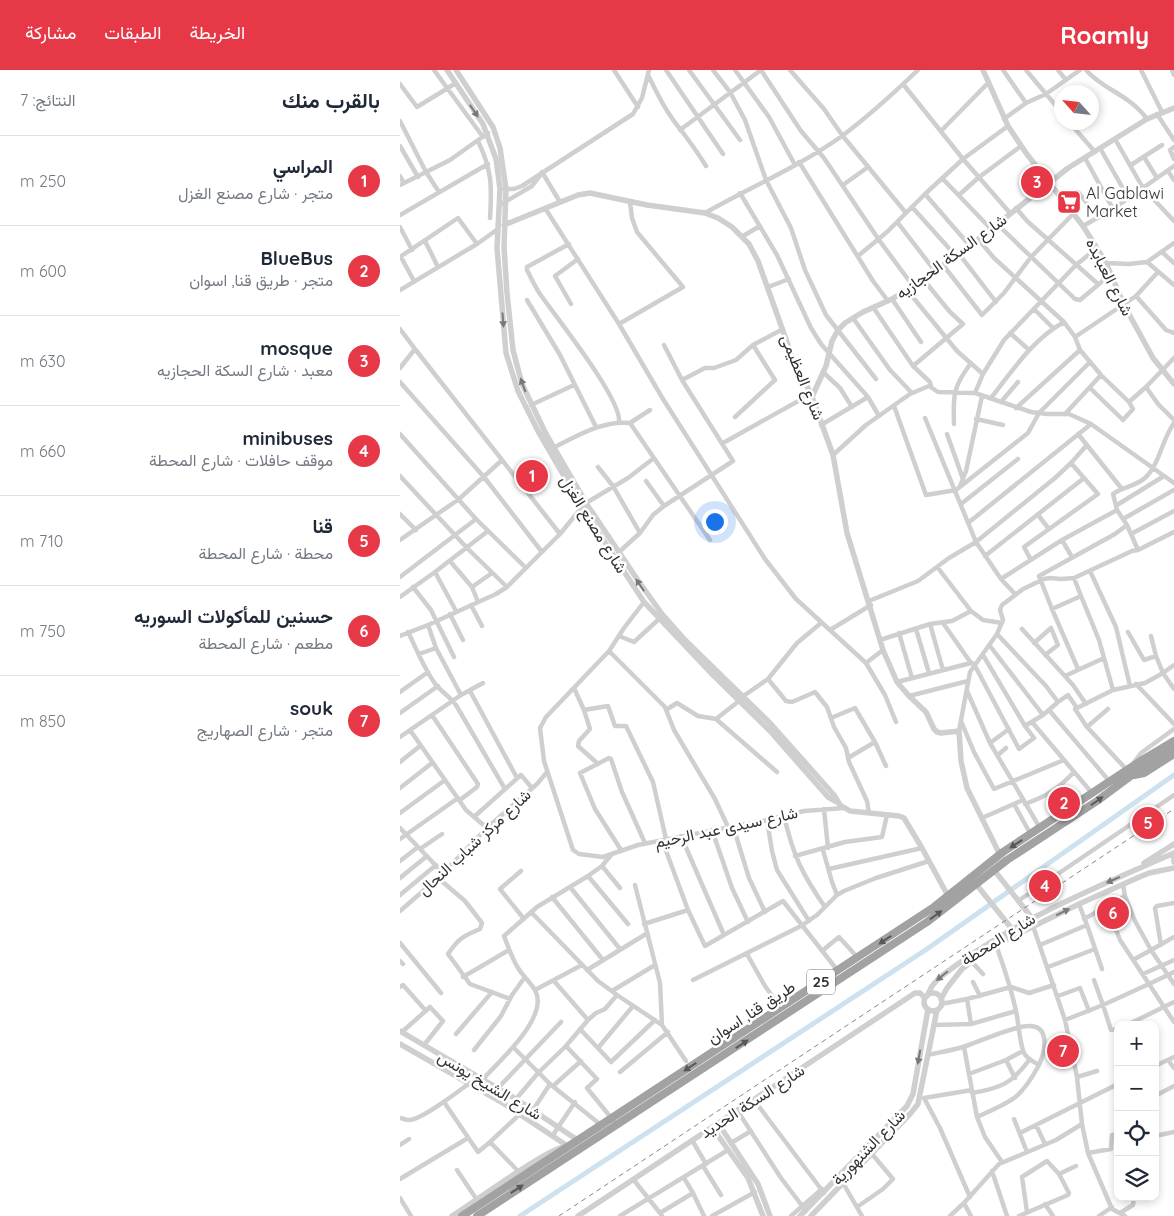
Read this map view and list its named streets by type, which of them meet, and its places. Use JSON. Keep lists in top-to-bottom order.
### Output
{
  "streets": {
    "highway": ["25", "طريق قنا, اسوان"],
    "street": [
      "شارع السكة الحجازيه",
      "شارع العبابده",
      "شارع العظيمى",
      "شارع مصنع الغزل",
      "شارع سيدى عبد الرحيم",
      "شارع مركز شباب النحال",
      "شارع المحطة",
      "شارع الشيخ يونس",
      "شارع السكة الحديد",
      "شارع الشنهورية"
    ]
  },
  "crossings": [
    ["شارع السكة الحجازيه", "شارع العبابده"],
    ["شارع العظيمى", "شارع مصنع الغزل"],
    ["شارع مصنع الغزل", "شارع سيدى عبد الرحيم"],
    ["شارع مصنع الغزل", "طريق قنا, اسوان"],
    ["شارع المحطة", "شارع السكة الحديد"],
    ["شارع المحطة", "شارع الشنهورية"],
    ["طريق قنا, اسوان", "شارع الشيخ يونس"],
    ["شارع السكة الحديد", "شارع الشنهورية"]
  ],
  "places": {
    "supermarket": ["Al Gablawi Market"]
  },
  "north": "top left",
  "page": {
    "header": "Roamly",
    "nav": ["الخريطة", "الطبقات", "مشاركة"],
    "heading": ["بالقرب منك", "النتائج: 7"],
    "list": [
      {
        "mark": "1",
        "name": "المراسي",
        "note": "متجر · شارع مصنع الغزل",
        "value": "250 m"
      },
      {
        "mark": "2",
        "name": "BlueBus",
        "note": "متجر · طريق قنا, اسوان",
        "value": "600 m"
      },
      {
        "mark": "3",
        "name": "mosque",
        "note": "معبد · شارع السكة الحجازيه",
        "value": "630 m"
      },
      {
        "mark": "4",
        "name": "minibuses",
        "note": "موقف حافلات · شارع المحطة",
        "value": "660 m"
      },
      {
        "mark": "5",
        "name": "قنا",
        "note": "محطة · شارع المحطة",
        "value": "710 m"
      },
      {
        "mark": "6",
        "name": "حسنين للمأكولات السوريه",
        "note": "مطعم · شارع المحطة",
        "value": "750 m"
      },
      {
        "mark": "7",
        "name": "souk",
        "note": "متجر · شارع الصهاريج",
        "value": "850 m"
      }
    ],
    "pins": [
      "3",
      "1",
      "2",
      "5",
      "4",
      "6",
      "7"
    ],
    "map_buttons": ["+", "−"]
  }
}
